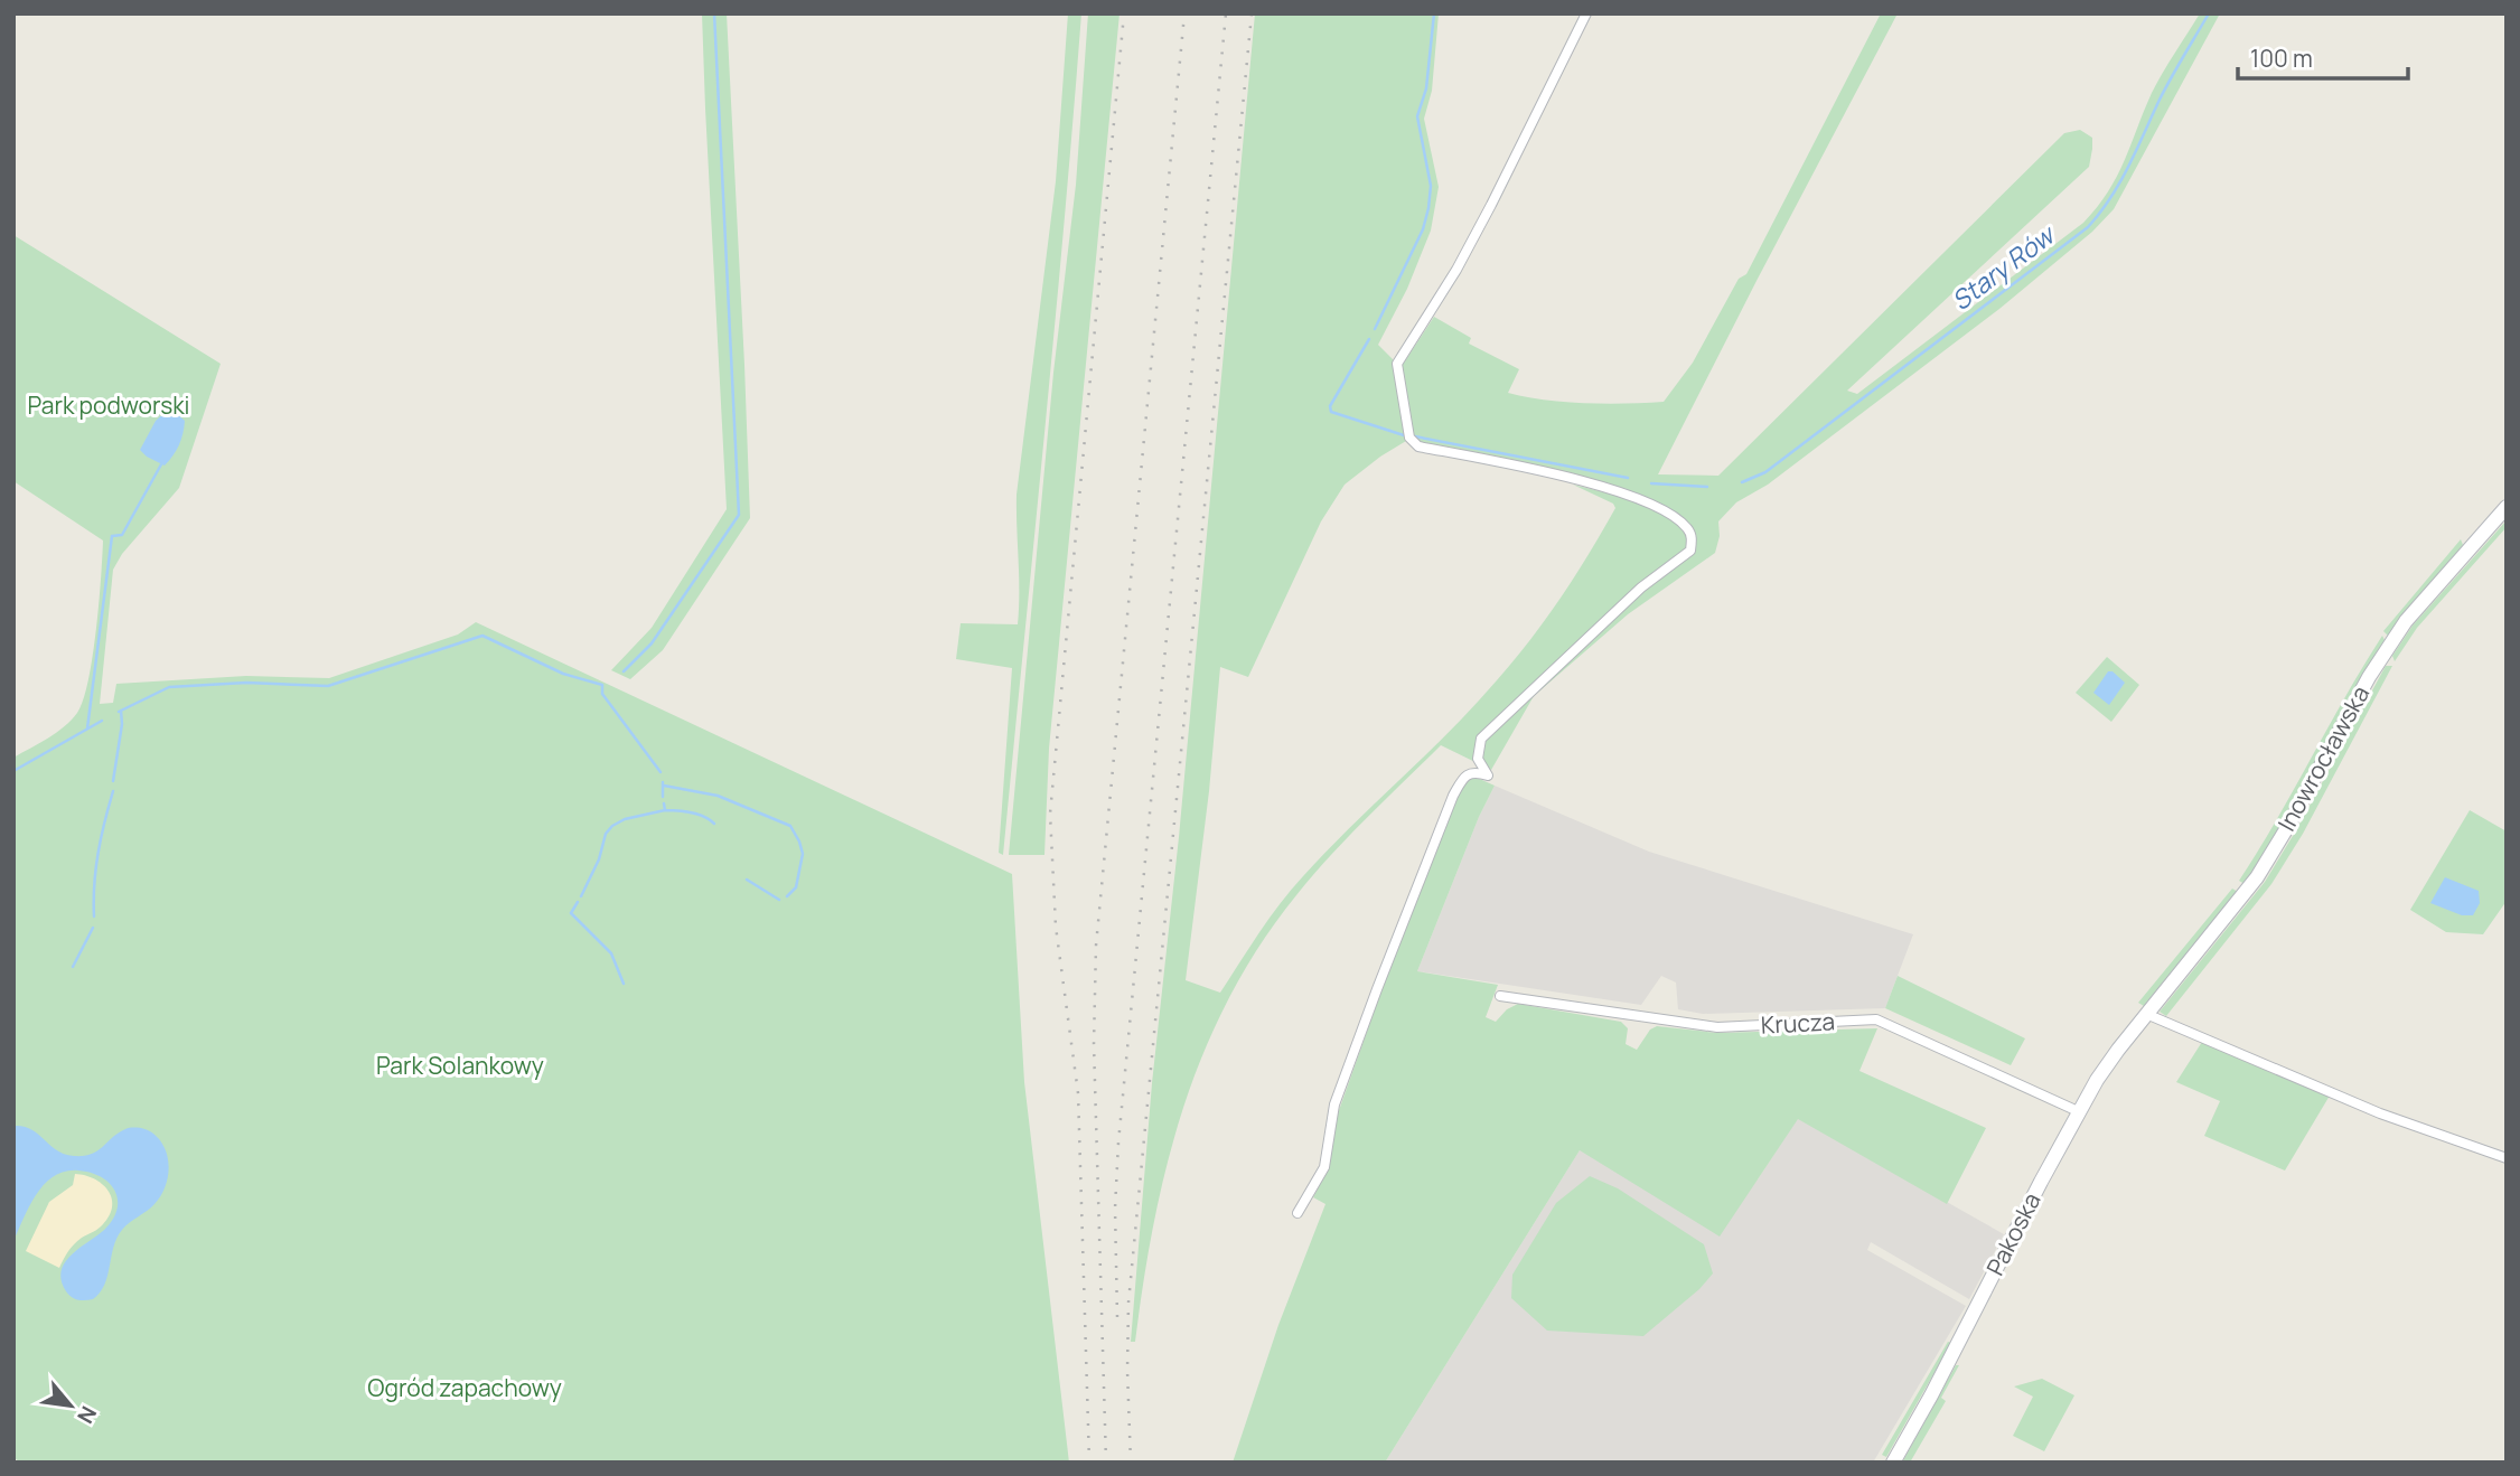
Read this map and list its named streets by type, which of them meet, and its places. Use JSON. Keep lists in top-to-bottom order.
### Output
{
  "streets": {
    "main road": ["Inowrocławska", "Pakoska"],
    "street": ["Krucza"]
  },
  "crossings": [
    ["Inowrocławska", "Pakoska"],
    ["Krucza", "Pakoska"]
  ],
  "water": ["Stary Rów"],
  "parks": ["Park podworski", "Park Solankowy", "Ogród zapachowy"],
  "scale_bar": "100 m",
  "north": "bottom right"
}
